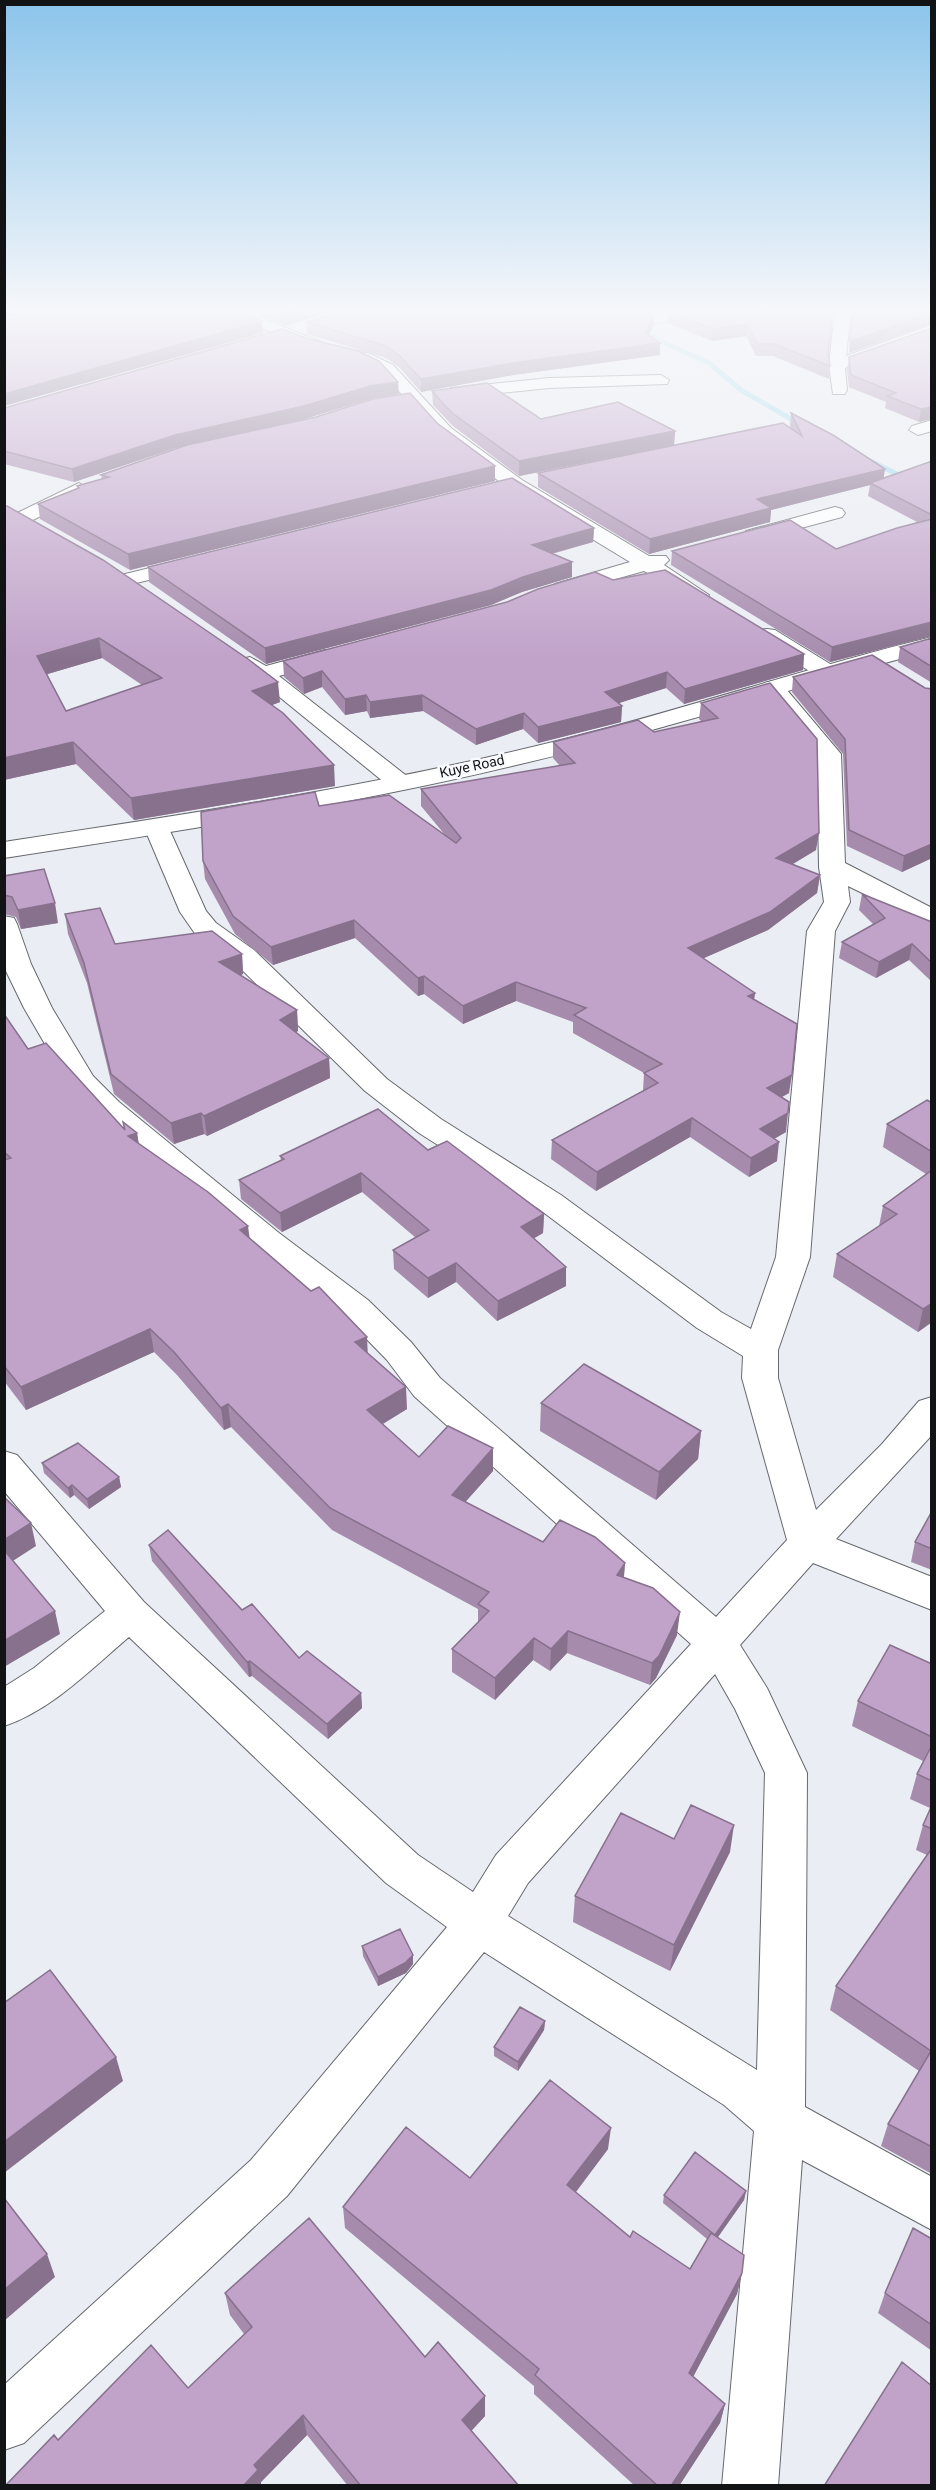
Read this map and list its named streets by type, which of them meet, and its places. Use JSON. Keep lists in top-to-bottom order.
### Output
{
  "streets": {
    "street": ["Kuye Road"]
  }
}
